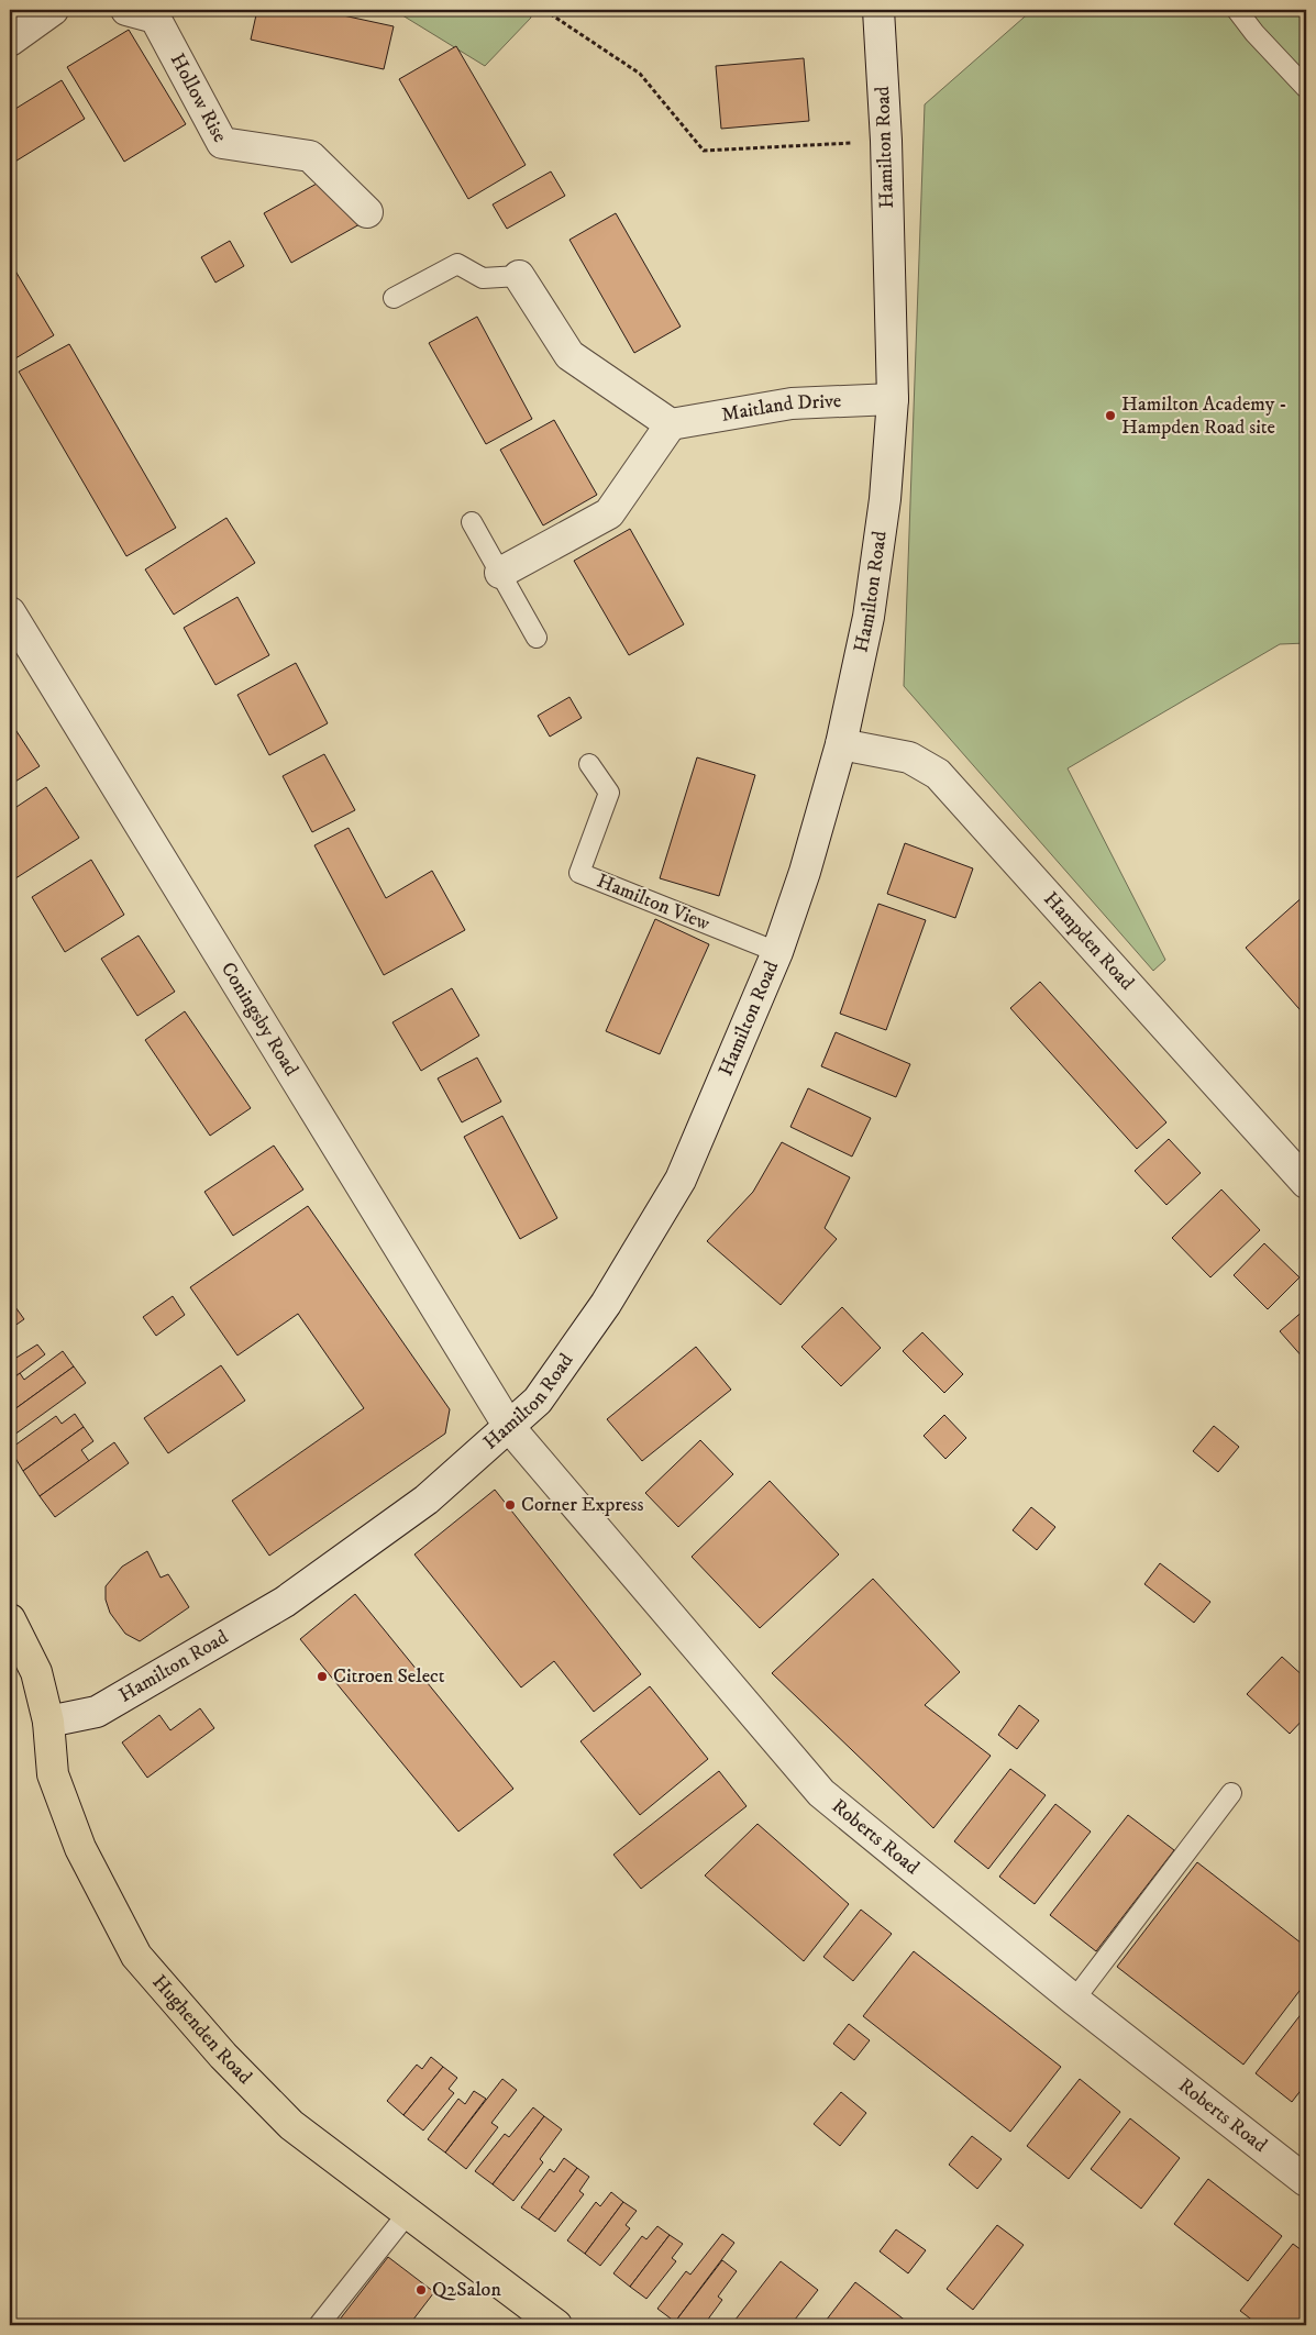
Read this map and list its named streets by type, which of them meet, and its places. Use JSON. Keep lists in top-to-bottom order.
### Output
{
  "streets": {
    "main road": ["Hughenden Road"],
    "street": [
      "Hollow Rise",
      "Hamilton Road",
      "Maitland Drive",
      "Hampden Road",
      "Coningsby Road",
      "Roberts Road"
    ],
    "lane": ["Hamilton View"]
  },
  "crossings": [
    ["Hamilton Road", "Maitland Drive"],
    ["Hamilton Road", "Hamilton View"],
    ["Hamilton Road", "Hampden Road"],
    ["Hamilton Road", "Coningsby Road"],
    ["Hamilton Road", "Roberts Road"],
    ["Hamilton Road", "Hughenden Road"],
    ["Coningsby Road", "Roberts Road"]
  ],
  "places": [
    "Hamilton Academy - Hampden Road site",
    "Corner Express",
    "Citroen Select",
    "Q2Salon"
  ]
}
